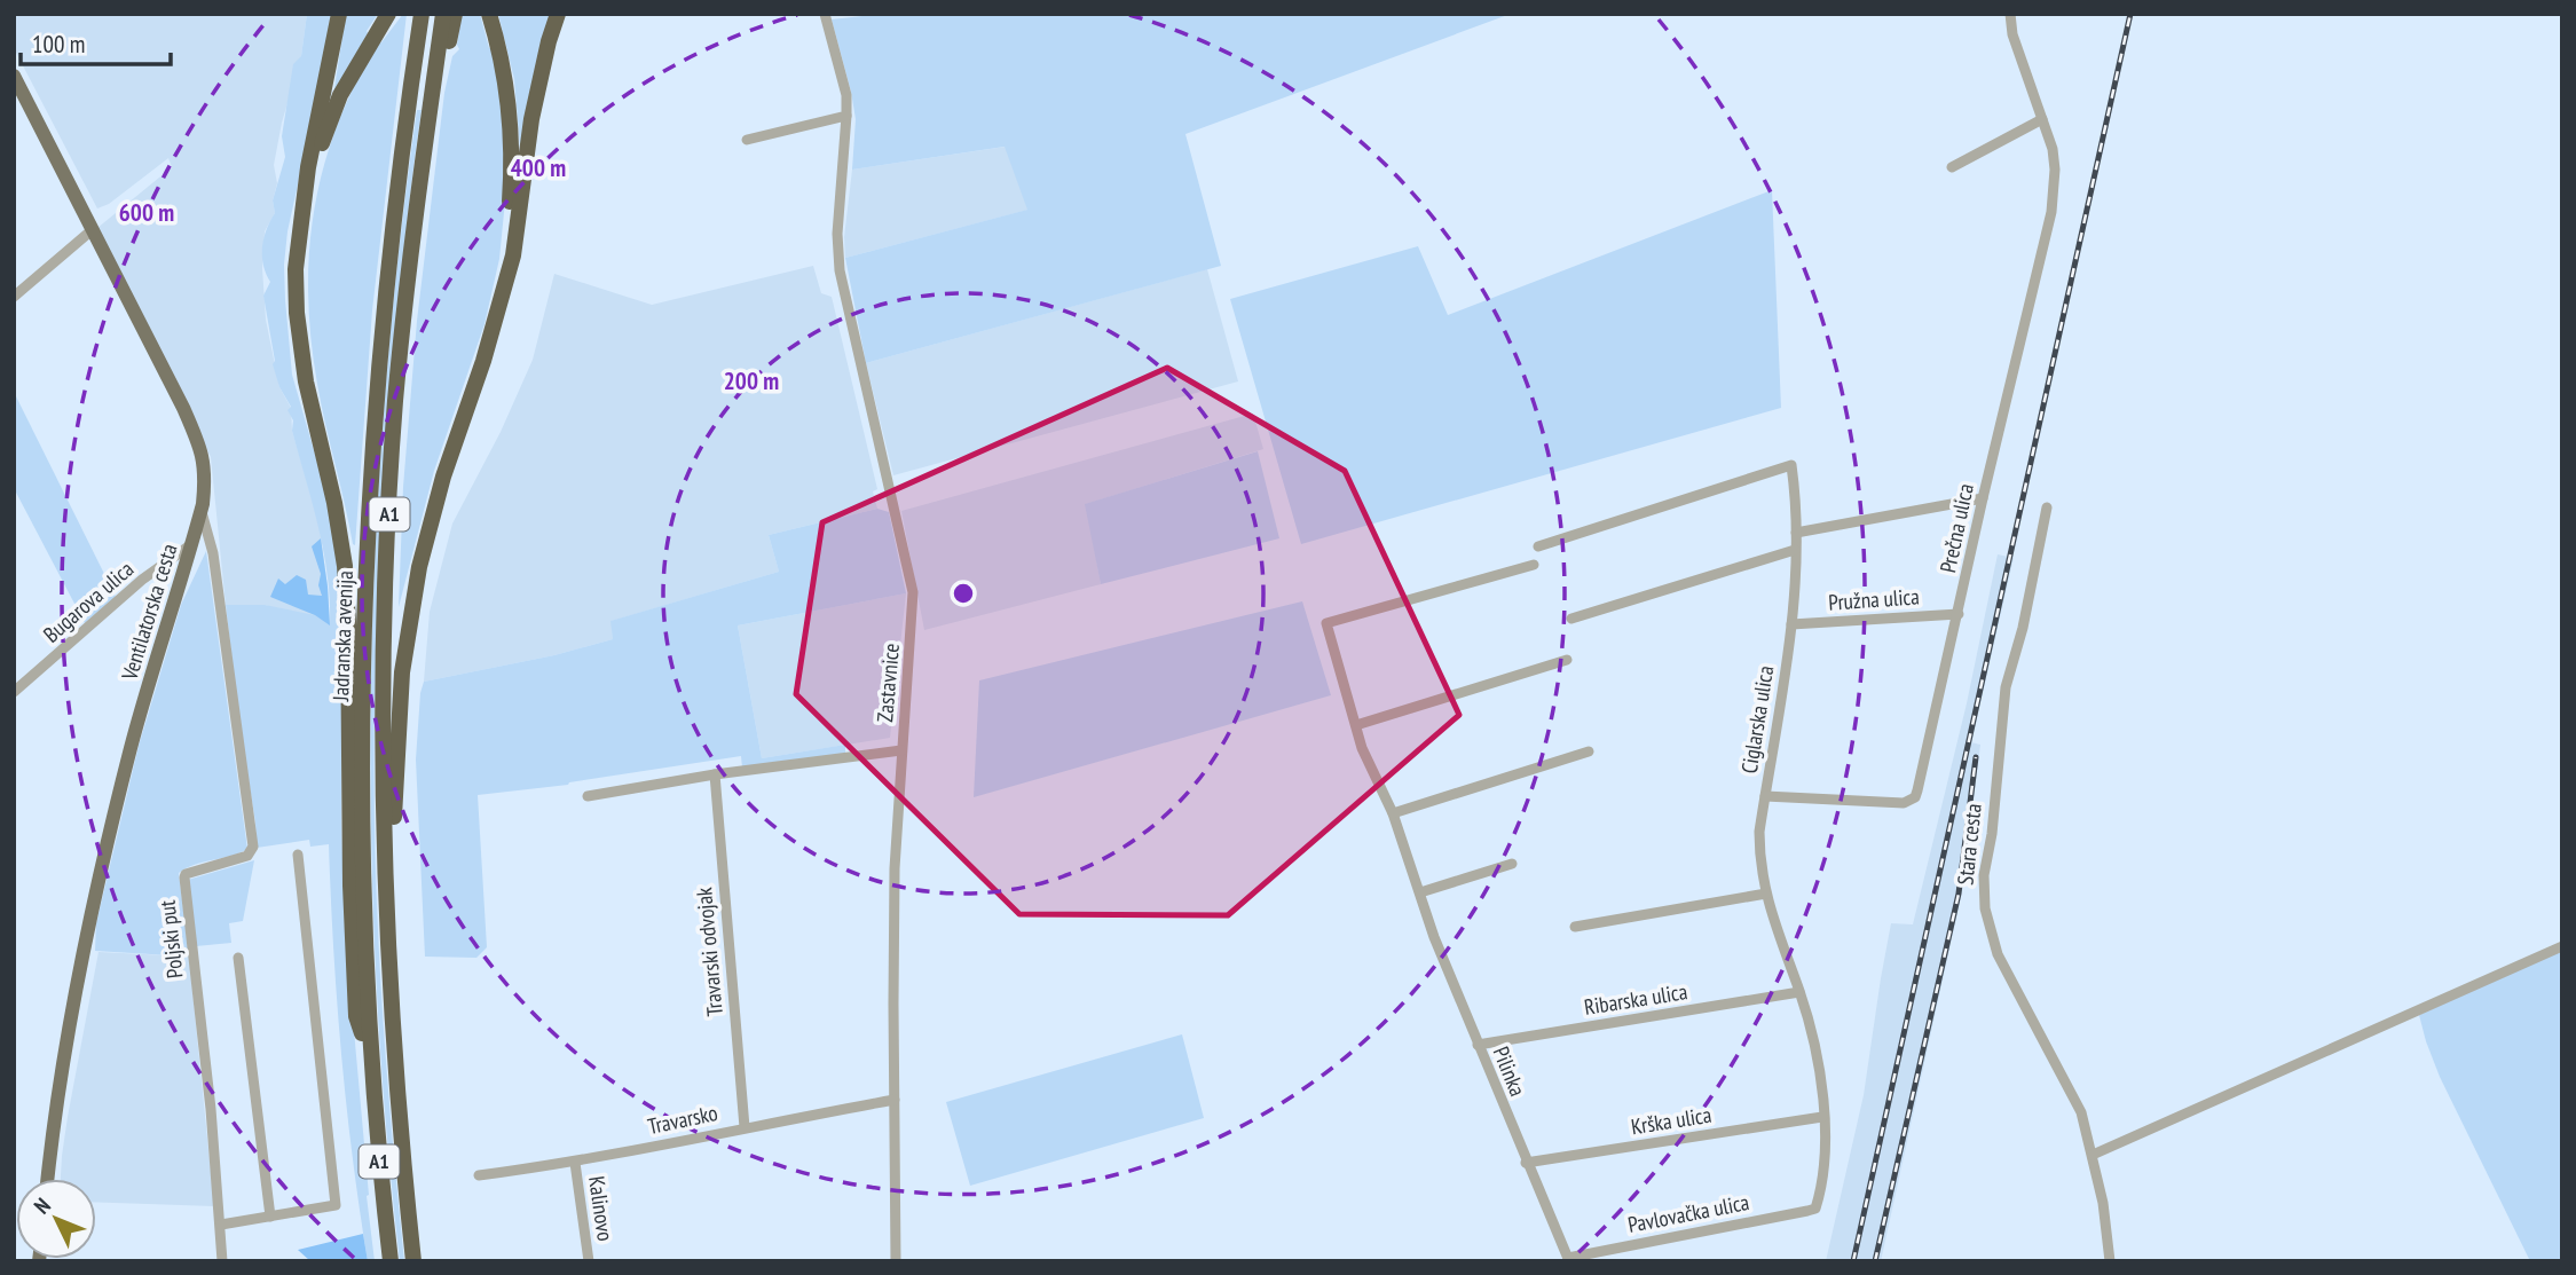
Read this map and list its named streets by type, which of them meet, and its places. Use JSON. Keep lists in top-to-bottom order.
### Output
{
  "streets": {
    "highway": ["A1", "Jadranska avenija"],
    "main road": ["Ventilatorska cesta"],
    "street": [
      "Prečna ulica",
      "Pružna ulica",
      "Bugarova ulica",
      "Zastavnice",
      "Ciglarska ulica",
      "Stara cesta",
      "Poljski put",
      "Travarski odvojak",
      "Ribarska ulica",
      "Pilinka",
      "Travarsko",
      "Krška ulica",
      "Kalinovo",
      "Pavlovačka ulica"
    ]
  },
  "crossings": [
    ["Prečna ulica", "Pružna ulica"],
    ["Prečna ulica", "Ciglarska ulica"],
    ["Pružna ulica", "Ciglarska ulica"],
    ["Bugarova ulica", "Ventilatorska cesta"],
    ["Ventilatorska cesta", "Poljski put"],
    ["Zastavnice", "Travarsko"],
    ["Ciglarska ulica", "Ribarska ulica"],
    ["Ciglarska ulica", "Krška ulica"],
    ["Ciglarska ulica", "Pavlovačka ulica"],
    ["Travarski odvojak", "Travarsko"],
    ["Ribarska ulica", "Pilinka"],
    ["Pilinka", "Krška ulica"],
    ["Pilinka", "Pavlovačka ulica"],
    ["Travarsko", "Kalinovo"]
  ],
  "scale_bar": "100 m",
  "north": "top left",
  "rings": ["400 m", "600 m", "200 m"]
}
